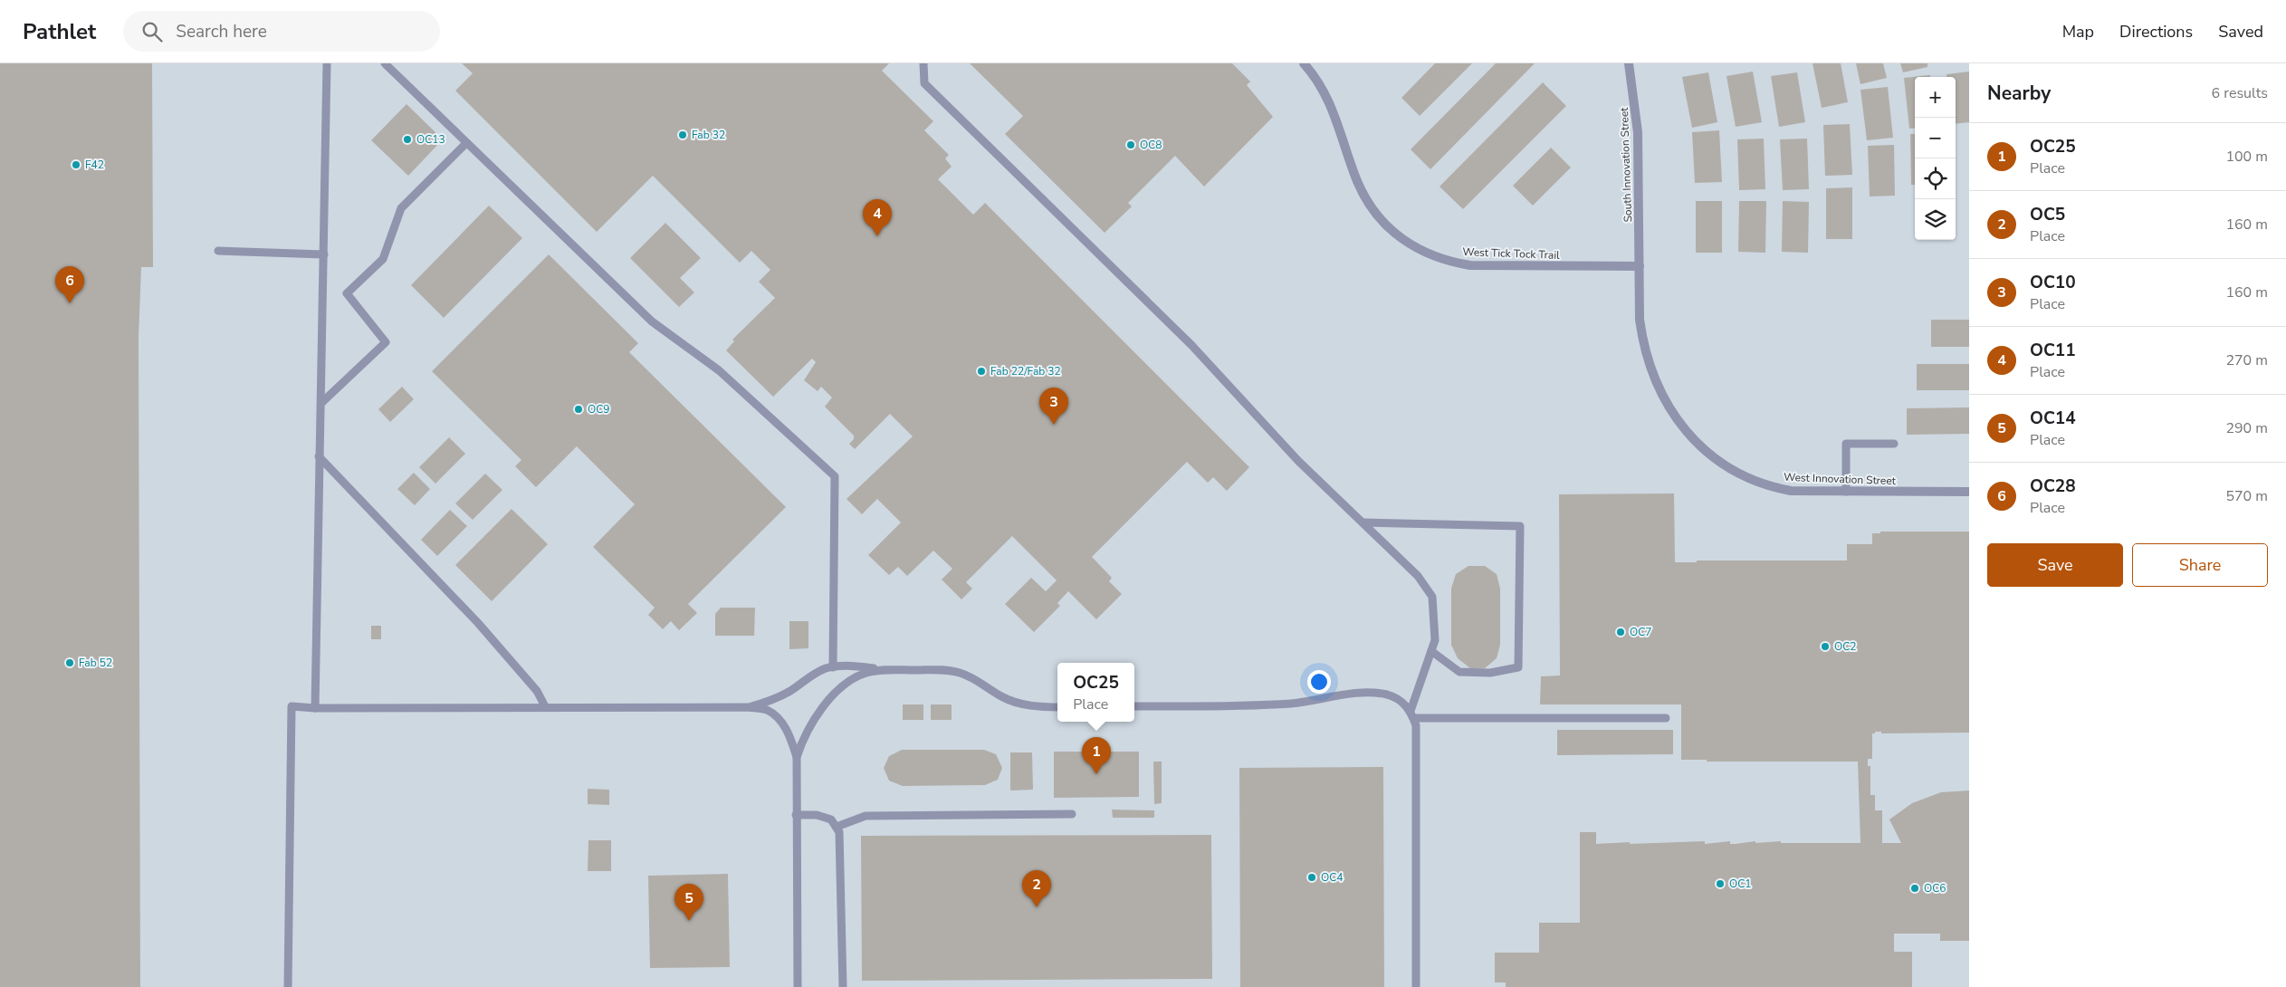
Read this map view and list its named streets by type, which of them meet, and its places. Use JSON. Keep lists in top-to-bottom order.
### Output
{
  "streets": {
    "street": ["South Innovation Street", "West Tick Tock Trail", "West Innovation Street"]
  },
  "crossings": [
    ["South Innovation Street", "West Tick Tock Trail"],
    ["South Innovation Street", "West Innovation Street"],
    ["West Tick Tock Trail", "West Innovation Street"]
  ],
  "places": [
    "Fab 32",
    "OC13",
    "OC8",
    "F42",
    "Fab 22/Fab 32",
    "OC9",
    "OC7",
    "OC2",
    "Fab 52",
    "OC4",
    "OC1",
    "OC6"
  ],
  "page": {
    "header": "Pathlet",
    "search": "Search here",
    "nav": ["Map", "Directions", "Saved"],
    "heading": ["Nearby", "6 results"],
    "map_buttons": ["+", "−"],
    "list": [
      {
        "mark": "1",
        "name": "OC25",
        "note": "Place",
        "value": "100 m"
      },
      {
        "mark": "2",
        "name": "OC5",
        "note": "Place",
        "value": "160 m"
      },
      {
        "mark": "3",
        "name": "OC10",
        "note": "Place",
        "value": "160 m"
      },
      {
        "mark": "4",
        "name": "OC11",
        "note": "Place",
        "value": "270 m"
      },
      {
        "mark": "5",
        "name": "OC14",
        "note": "Place",
        "value": "290 m"
      },
      {
        "mark": "6",
        "name": "OC28",
        "note": "Place",
        "value": "570 m"
      }
    ],
    "pins": [
      "4",
      "6",
      "3",
      "1",
      "2",
      "5"
    ],
    "buttons": ["Save", "Share"],
    "popup": ["OC25", "Place"]
  }
}
